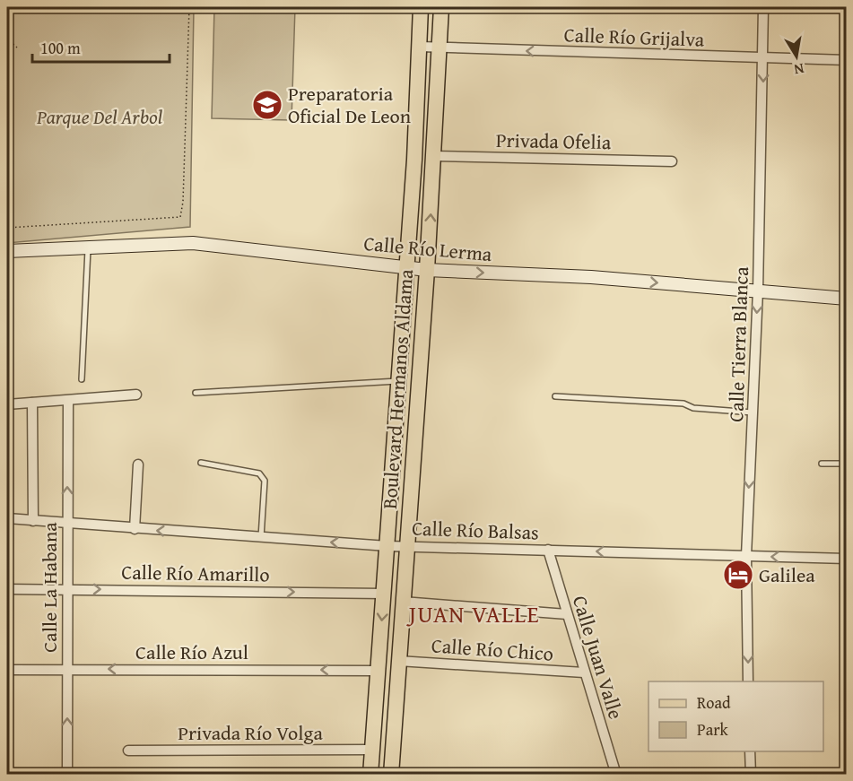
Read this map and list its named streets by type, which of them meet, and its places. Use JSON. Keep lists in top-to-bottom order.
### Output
{
  "streets": {
    "main road": ["Boulevard Hermanos Aldama"],
    "street": [
      "Calle Río Grijalva",
      "Privada Ofelia",
      "Calle Río Lerma",
      "Calle Tierra Blanca",
      "Calle Río Balsas",
      "Calle Río Amarillo",
      "Calle La Habana",
      "Calle Río Chico",
      "Calle Río Azul",
      "Calle Juan Valle",
      "Privada Río Volga"
    ]
  },
  "crossings": [
    ["Calle Río Grijalva", "Calle Tierra Blanca"],
    ["Calle Río Grijalva", "Boulevard Hermanos Aldama"],
    ["Privada Ofelia", "Boulevard Hermanos Aldama"],
    ["Calle Río Lerma", "Calle Tierra Blanca"],
    ["Calle Río Lerma", "Boulevard Hermanos Aldama"],
    ["Calle Tierra Blanca", "Calle Río Balsas"],
    ["Boulevard Hermanos Aldama", "Calle Río Balsas"],
    ["Boulevard Hermanos Aldama", "Calle Río Amarillo"],
    ["Boulevard Hermanos Aldama", "Calle Río Chico"],
    ["Boulevard Hermanos Aldama", "Calle Río Azul"],
    ["Boulevard Hermanos Aldama", "Privada Río Volga"],
    ["Calle Río Balsas", "Calle La Habana"],
    ["Calle Río Balsas", "Calle Juan Valle"],
    ["Calle Río Amarillo", "Calle La Habana"],
    ["Calle La Habana", "Calle Río Azul"],
    ["Calle Río Chico", "Calle Juan Valle"]
  ],
  "one_way": [
    "Calle Río Grijalva",
    "Calle Río Lerma",
    "Calle Tierra Blanca",
    "Calle Río Balsas",
    "Calle Río Amarillo",
    "Calle Río Azul"
  ],
  "districts": ["JUAN VALLE"],
  "parks": ["Parque Del Arbol"],
  "places": {
    "school or university": ["Preparatoria Oficial De Leon"],
    "hotel": ["Galilea"]
  },
  "legend": ["Road", "Park"],
  "scale_bar": "100 m",
  "north": "bottom"
}
